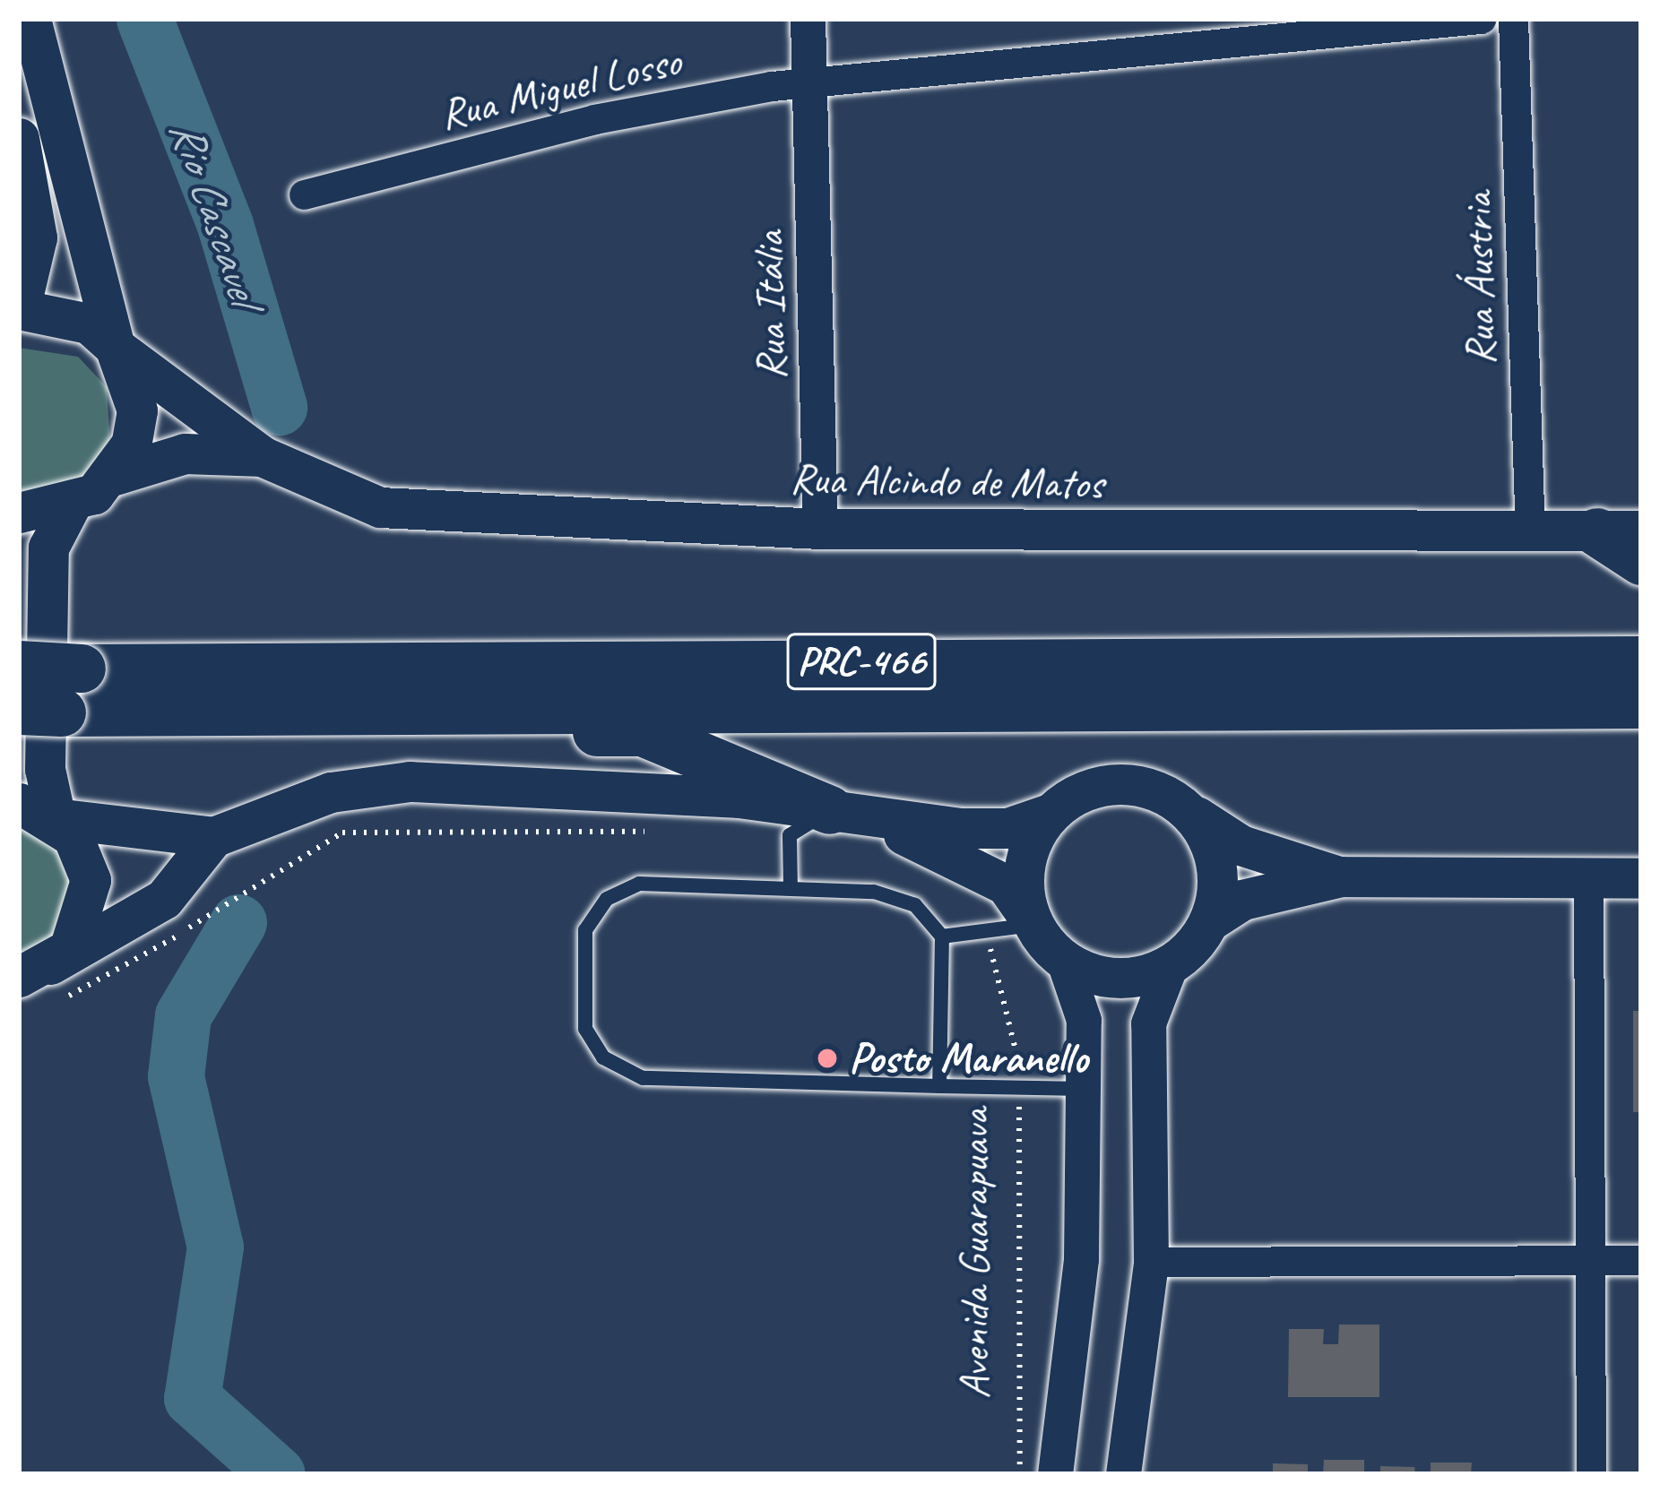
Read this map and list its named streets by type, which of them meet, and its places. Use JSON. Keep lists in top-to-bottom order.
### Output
{
  "streets": {
    "highway": ["PRC-466"],
    "main road": ["Rua Alcindo de Matos"],
    "street": [
      "Rua Miguel Losso",
      "Rua Áustria",
      "Rua Itália",
      "Avenida Guarapuava"
    ]
  },
  "crossings": [
    ["Rua Miguel Losso", "Rua Itália"],
    ["Rua Áustria", "Rua Alcindo de Matos"],
    ["Rua Itália", "Rua Alcindo de Matos"]
  ],
  "water": ["Rio Cascavel"],
  "places": ["Posto Maranello"]
}
